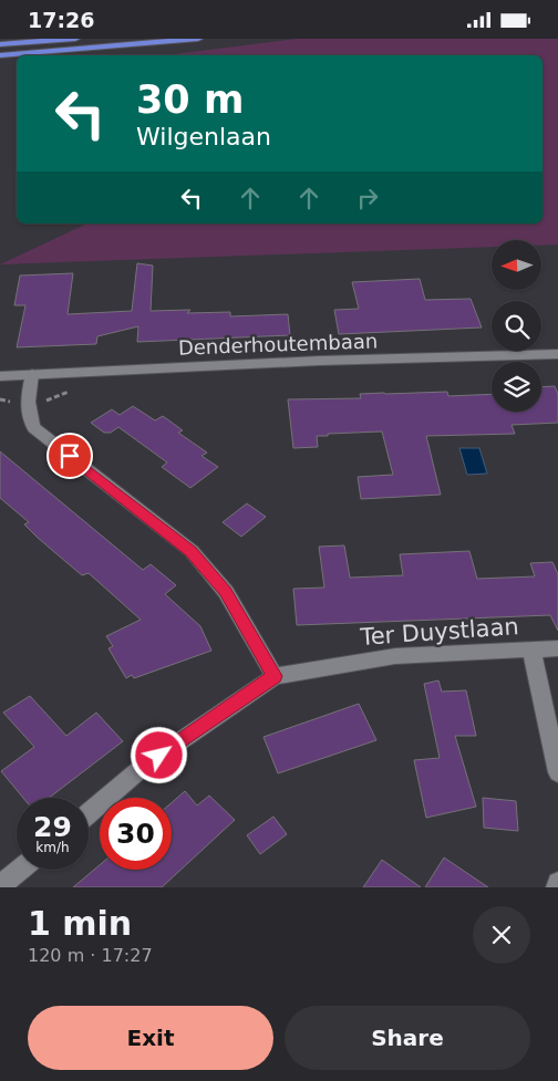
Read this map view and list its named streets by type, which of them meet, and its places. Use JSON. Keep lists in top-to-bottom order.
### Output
{
  "streets": {
    "street": ["Denderhoutembaan", "Ter Duystlaan"]
  },
  "north": "left",
  "page": {
    "status": "17:26",
    "turn": ["30 m", "Wilgenlaan"],
    "speed": "29 km/h",
    "limit": "30",
    "heading": ["1 min", "120 m · 17:27"],
    "buttons": ["Exit", "Share"]
  }
}
